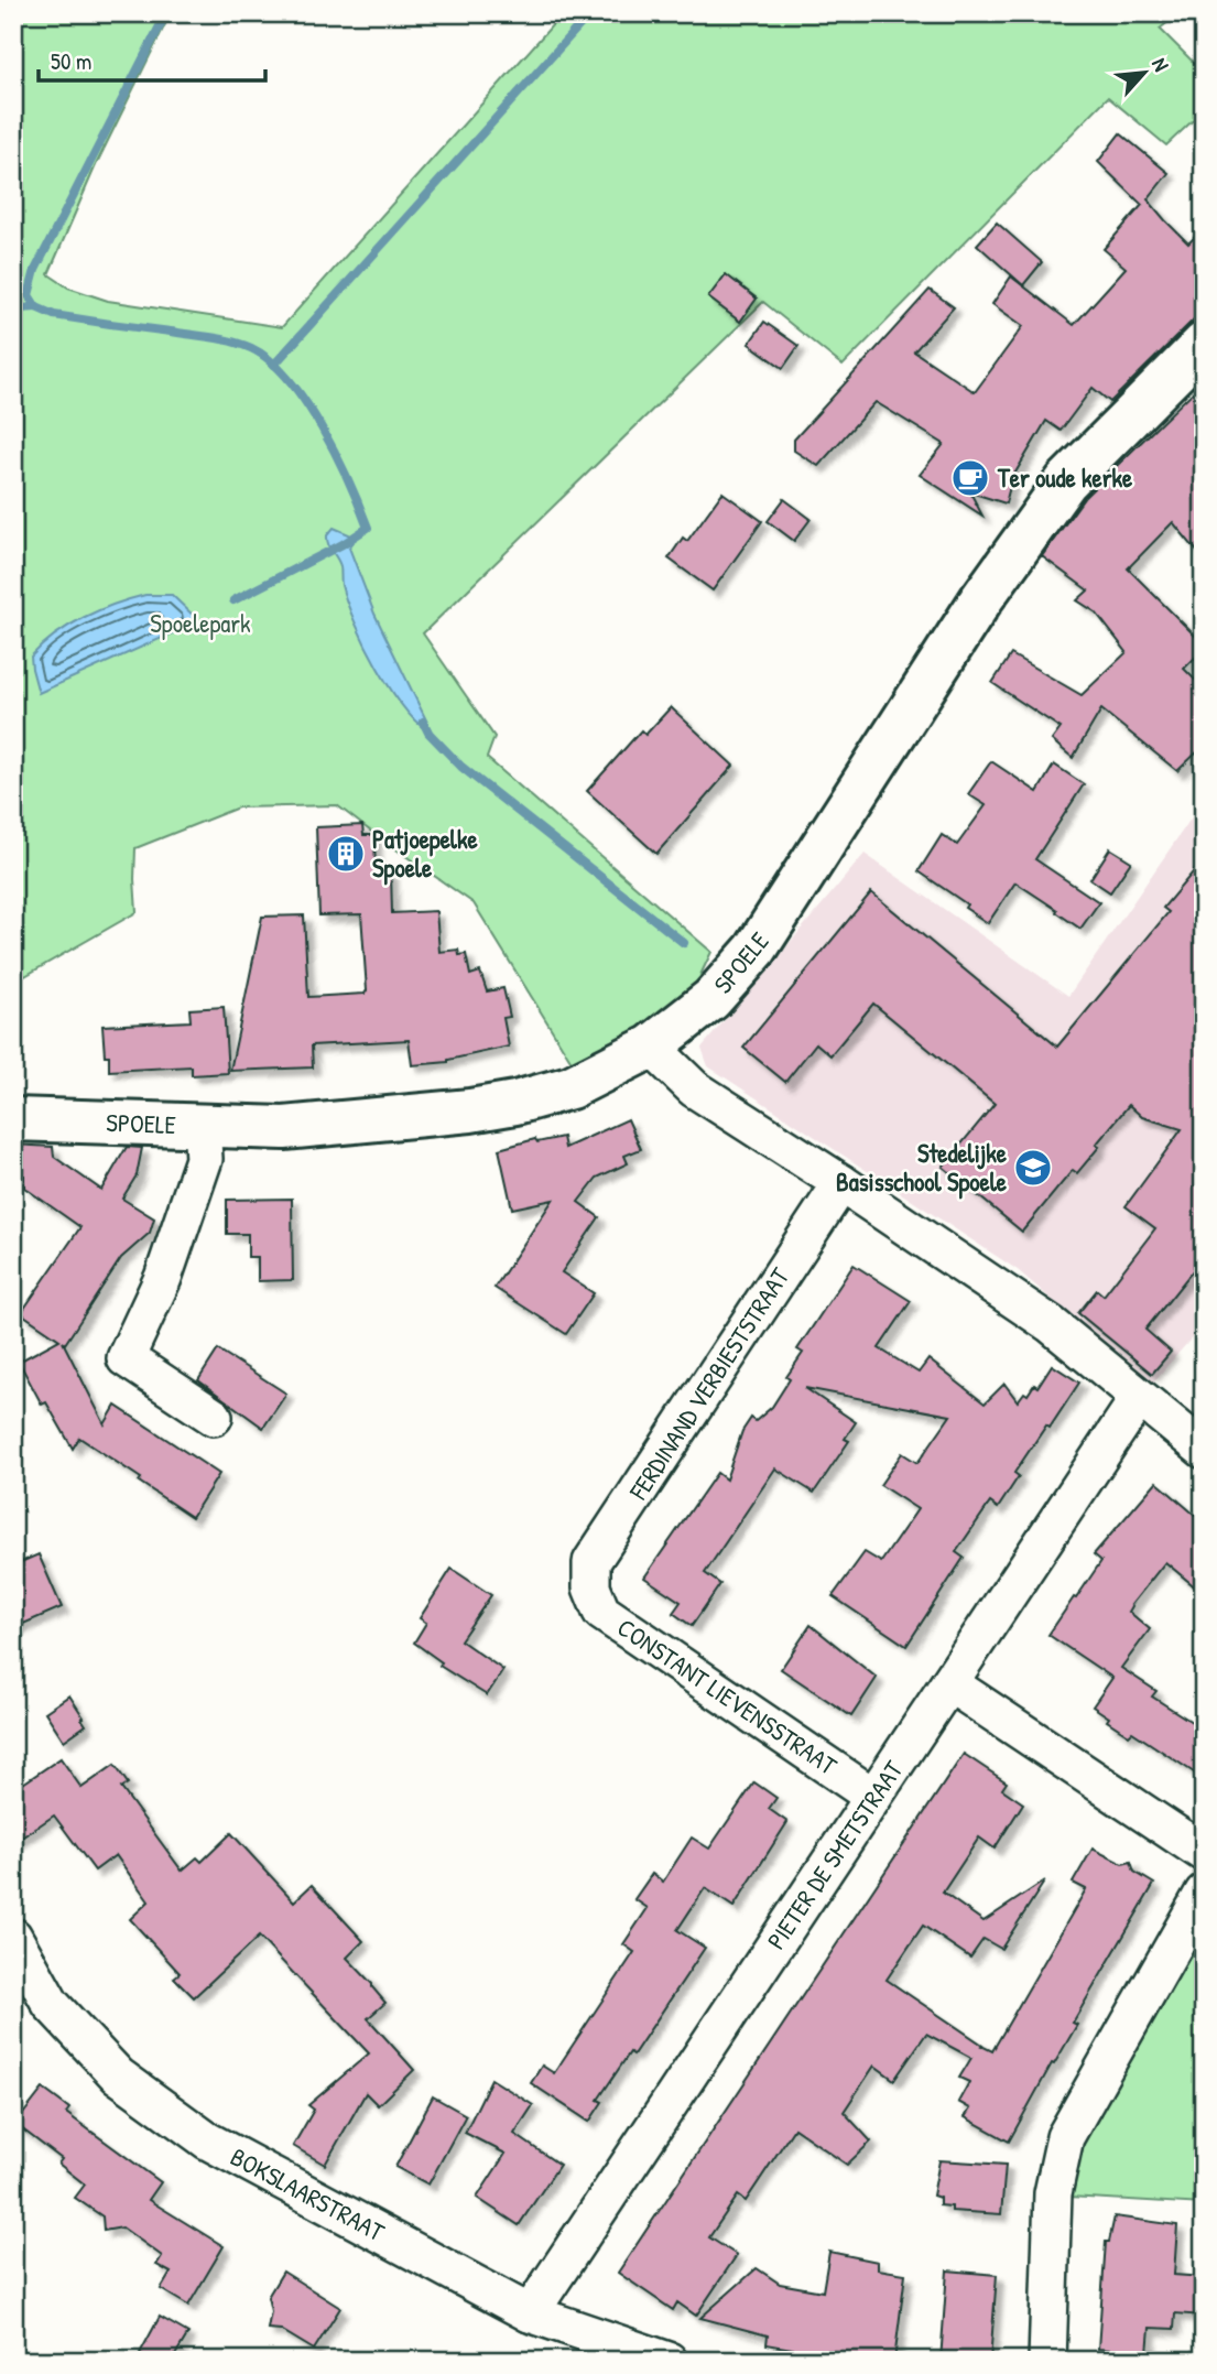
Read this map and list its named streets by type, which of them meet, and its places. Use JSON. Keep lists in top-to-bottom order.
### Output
{
  "streets": {
    "street": [
      "SPOELE",
      "FERDINAND VERBIESTSTRAAT",
      "CONSTANT LIEVENSSTRAAT",
      "PIETER DE SMETSTRAAT",
      "BOKSLAARSTRAAT"
    ]
  },
  "crossings": [
    ["FERDINAND VERBIESTSTRAAT", "CONSTANT LIEVENSSTRAAT"],
    ["CONSTANT LIEVENSSTRAAT", "PIETER DE SMETSTRAAT"],
    ["PIETER DE SMETSTRAAT", "BOKSLAARSTRAAT"]
  ],
  "parks": ["Spoelepark"],
  "places": {
    "cafe": ["Ter oude kerke"],
    "building": ["Patjoepelke Spoele"],
    "school or university": ["Stedelijke Basisschool Spoele"]
  },
  "scale_bar": "50 m",
  "north": "top right"
}
